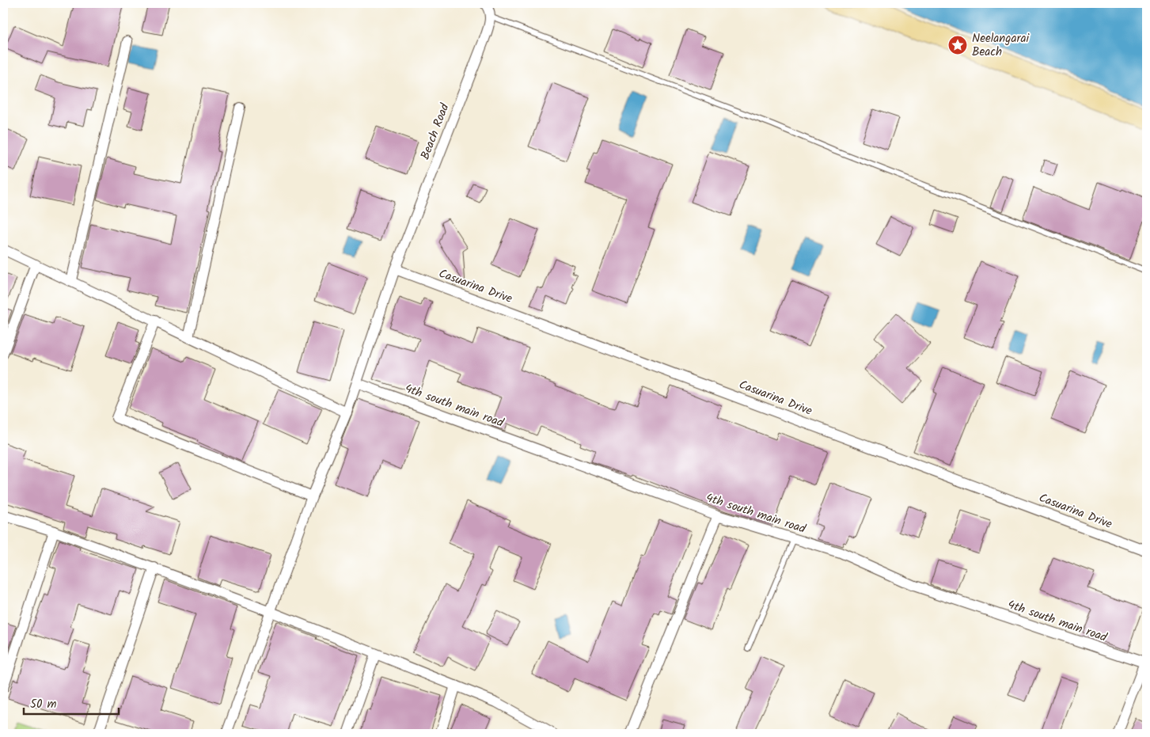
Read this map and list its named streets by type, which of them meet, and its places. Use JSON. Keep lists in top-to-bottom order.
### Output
{
  "streets": {
    "street": ["Beach Road", "Casuarina Drive", "4th south main road"]
  },
  "crossings": [
    ["Beach Road", "Casuarina Drive"],
    ["Beach Road", "4th south main road"]
  ],
  "places": {
    "place": ["Neelangarai Beach"]
  },
  "scale_bar": "50 m"
}
